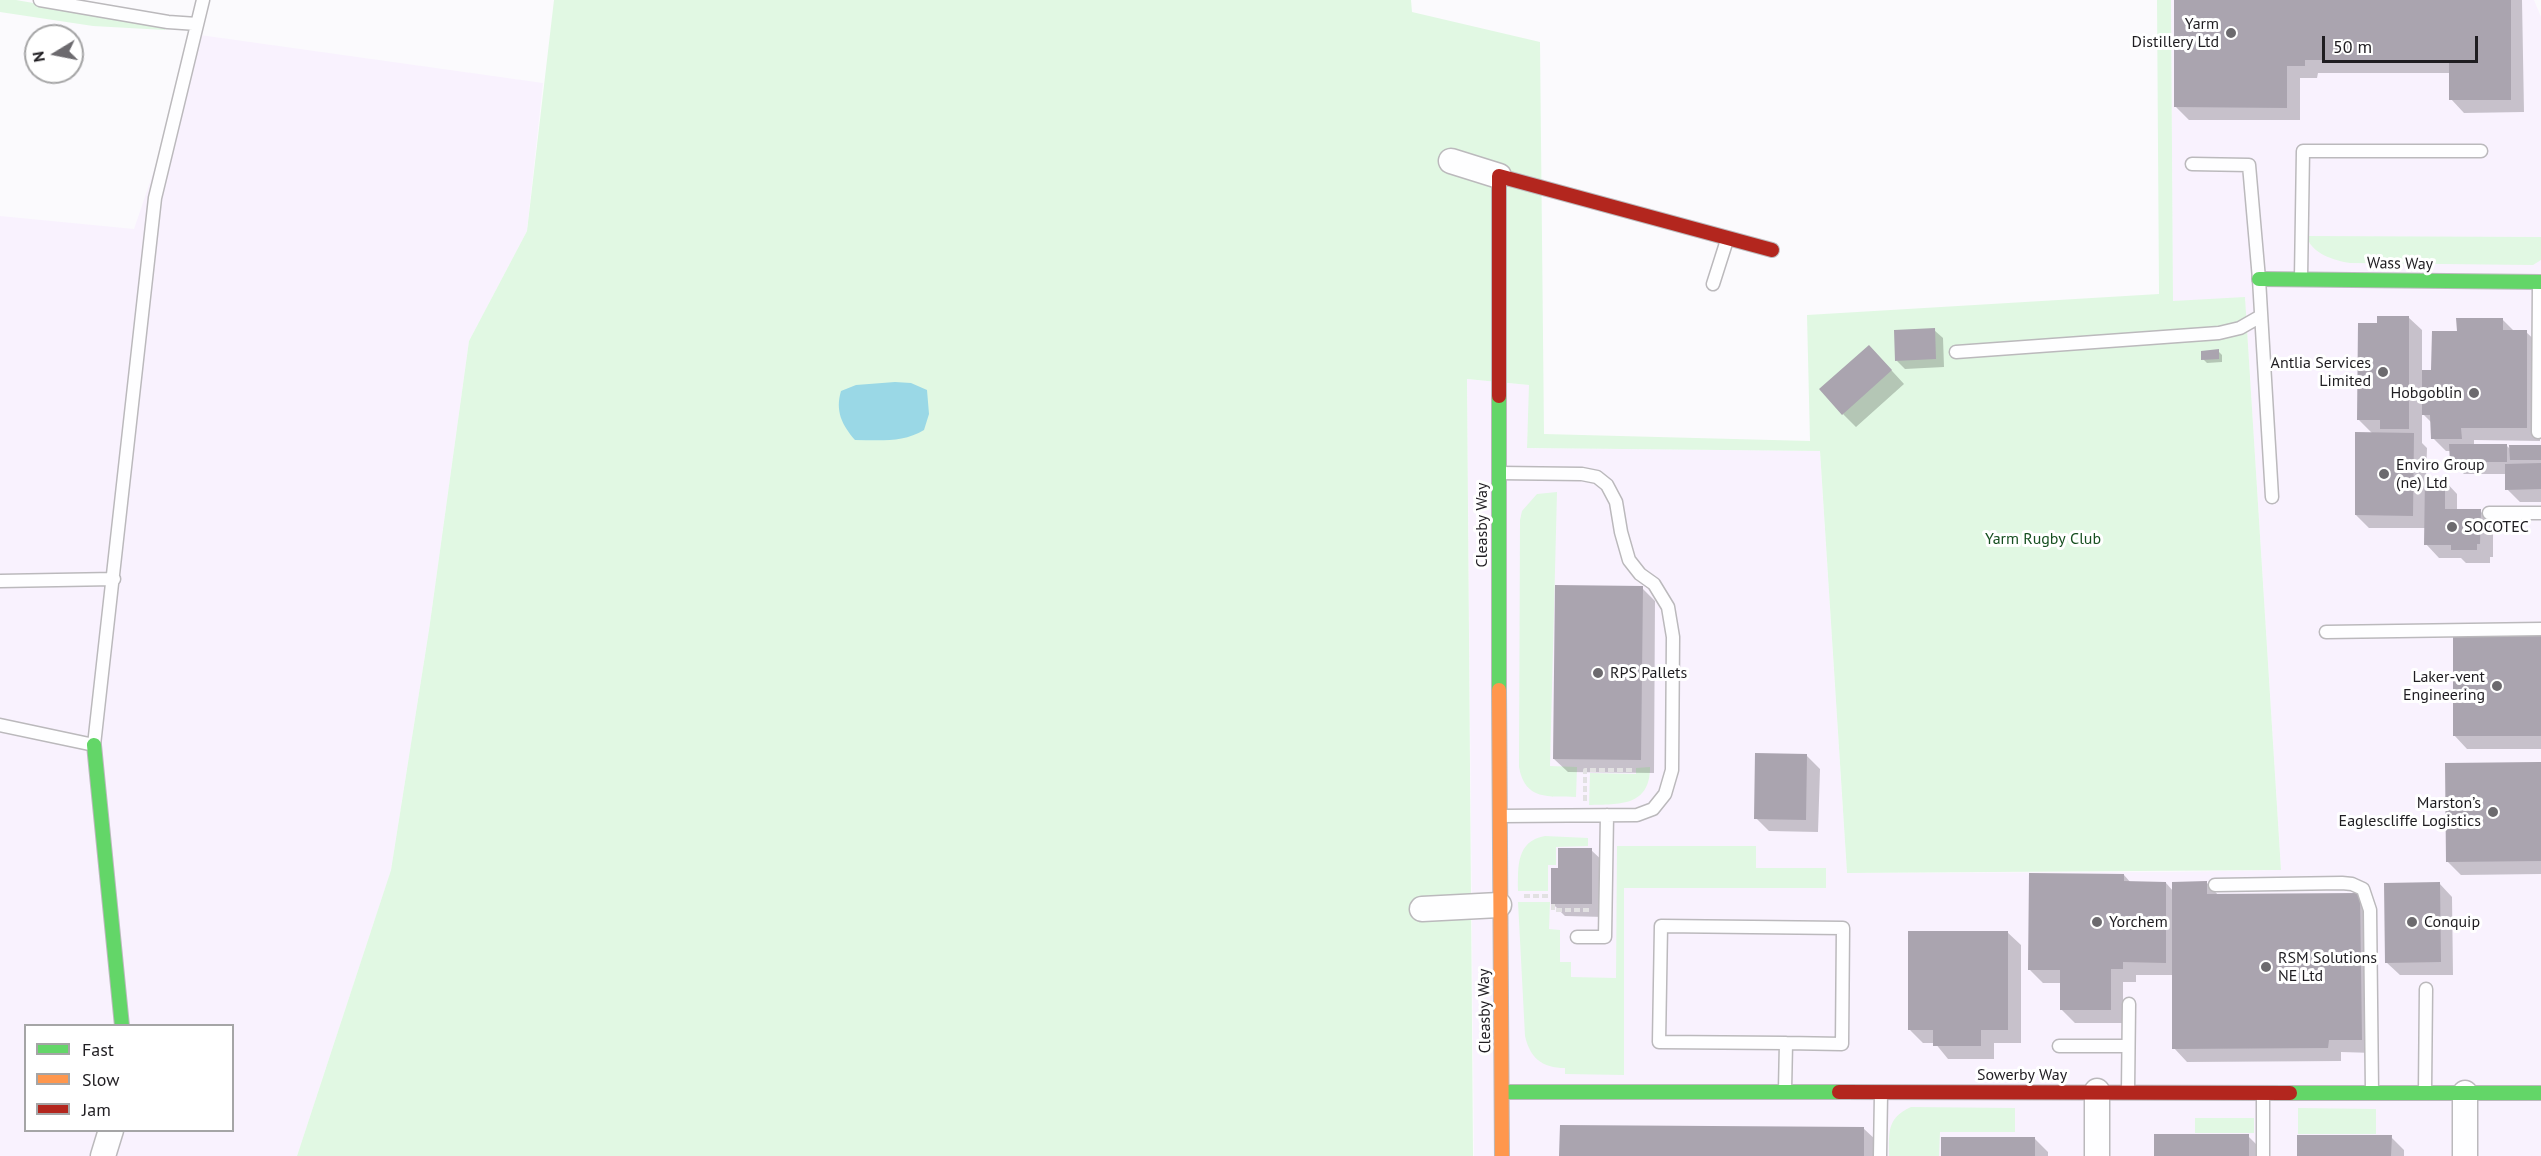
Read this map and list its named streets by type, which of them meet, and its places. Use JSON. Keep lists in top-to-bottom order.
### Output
{
  "streets": {
    "street": ["Wass Way", "Cleasby Way", "Sowerby Way"]
  },
  "crossings": [
    ["Cleasby Way", "Sowerby Way"]
  ],
  "parks": ["Yarm Rugby Club"],
  "places": [
    "Yarm Distillery Ltd",
    "Antlia Services Limited",
    "Hobgoblin",
    "Enviro Group (ne) Ltd",
    "SOCOTEC",
    "RPS Pallets",
    "Laker-vent Engineering",
    "Marston’s Eaglescliffe Logistics",
    "Yorchem",
    "Conquip",
    "RSM Solutions NE Ltd"
  ],
  "legend": ["Fast", "Slow", "Jam"],
  "scale_bar": "50 m",
  "north": "left"
}
